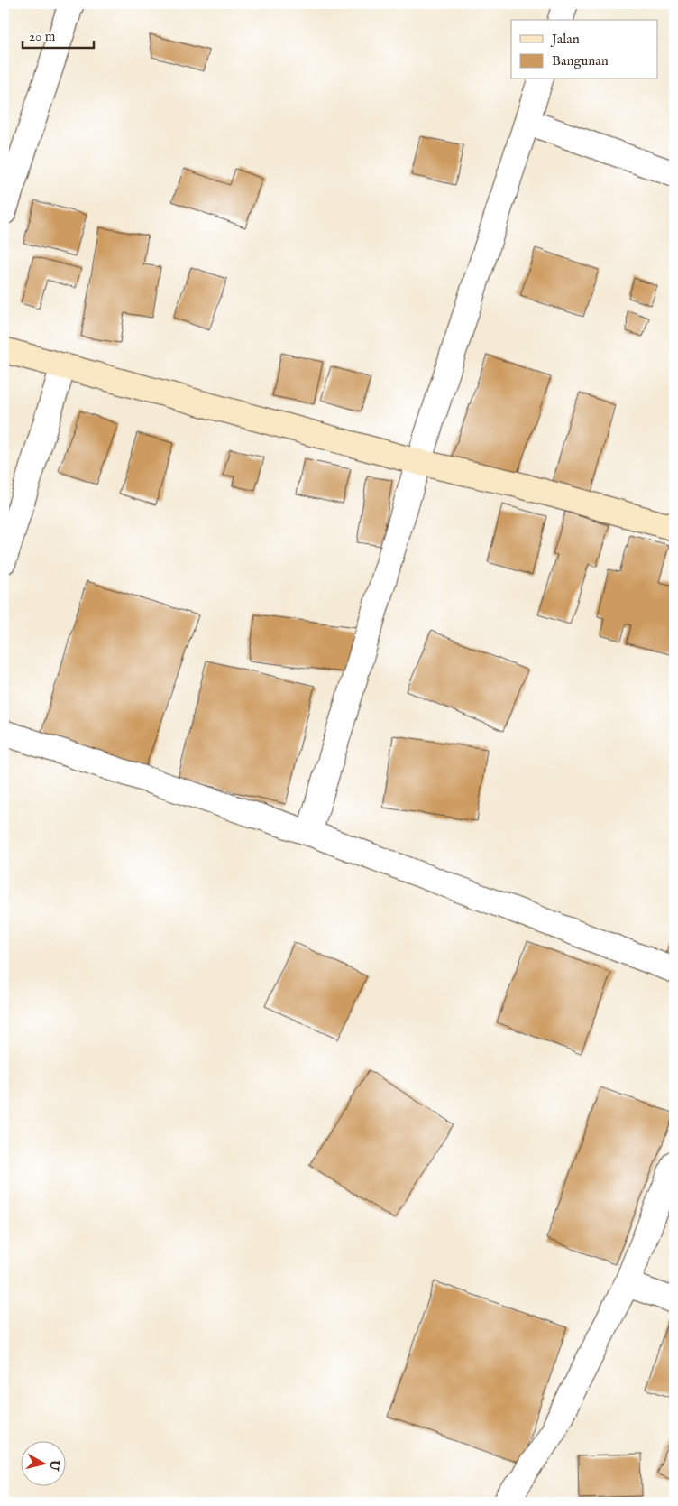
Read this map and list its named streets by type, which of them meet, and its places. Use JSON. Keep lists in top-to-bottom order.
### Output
{
  "legend": ["Jalan", "Bangunan"],
  "scale_bar": "20 m",
  "north": "right"
}
